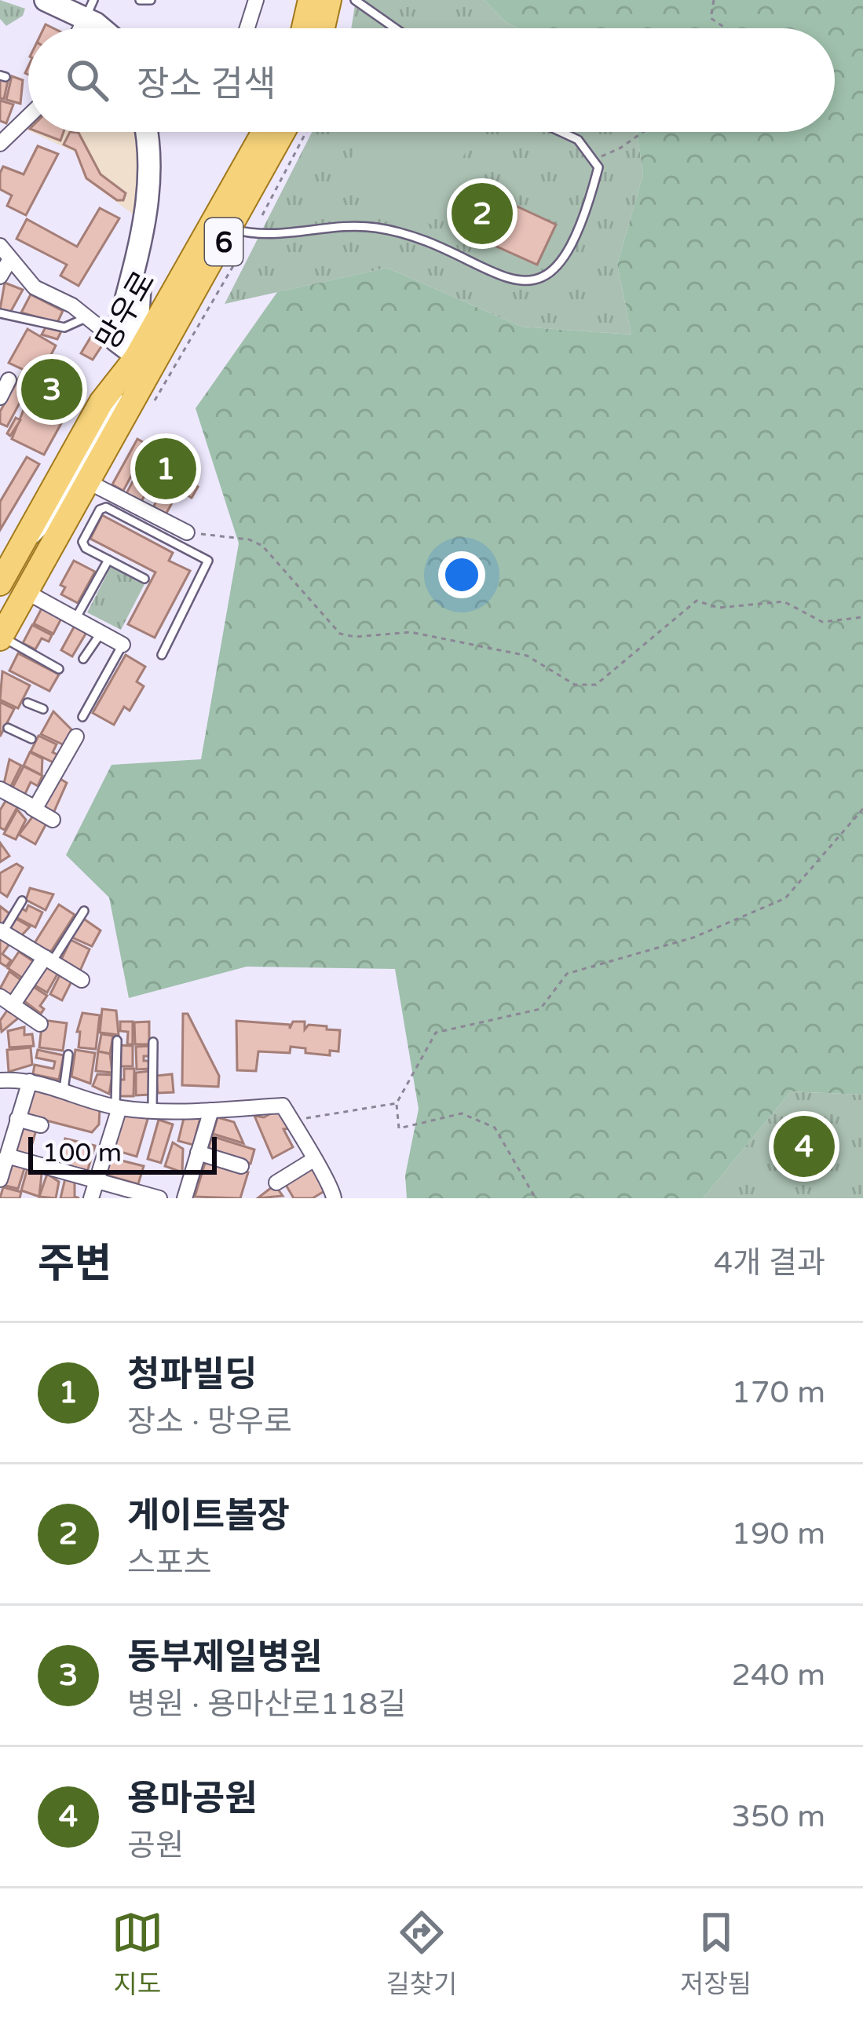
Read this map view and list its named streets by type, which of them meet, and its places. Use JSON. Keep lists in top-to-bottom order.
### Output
{
  "streets": {
    "main road": ["6", "망우로"]
  },
  "scale_bar": "100 m",
  "page": {
    "search": "장소 검색",
    "pins": [
      "2",
      "3",
      "1",
      "4"
    ],
    "scale": "100 m",
    "heading": ["주변", "4개 결과"],
    "list": [
      {
        "mark": "1",
        "name": "청파빌딩",
        "note": "장소 · 망우로",
        "value": "170 m"
      },
      {
        "mark": "2",
        "name": "게이트볼장",
        "note": "스포츠",
        "value": "190 m"
      },
      {
        "mark": "3",
        "name": "동부제일병원",
        "note": "병원 · 용마산로118길",
        "value": "240 m"
      },
      {
        "mark": "4",
        "name": "용마공원",
        "note": "공원",
        "value": "350 m"
      }
    ],
    "nav": ["지도", "길찾기", "저장됨"]
  }
}
